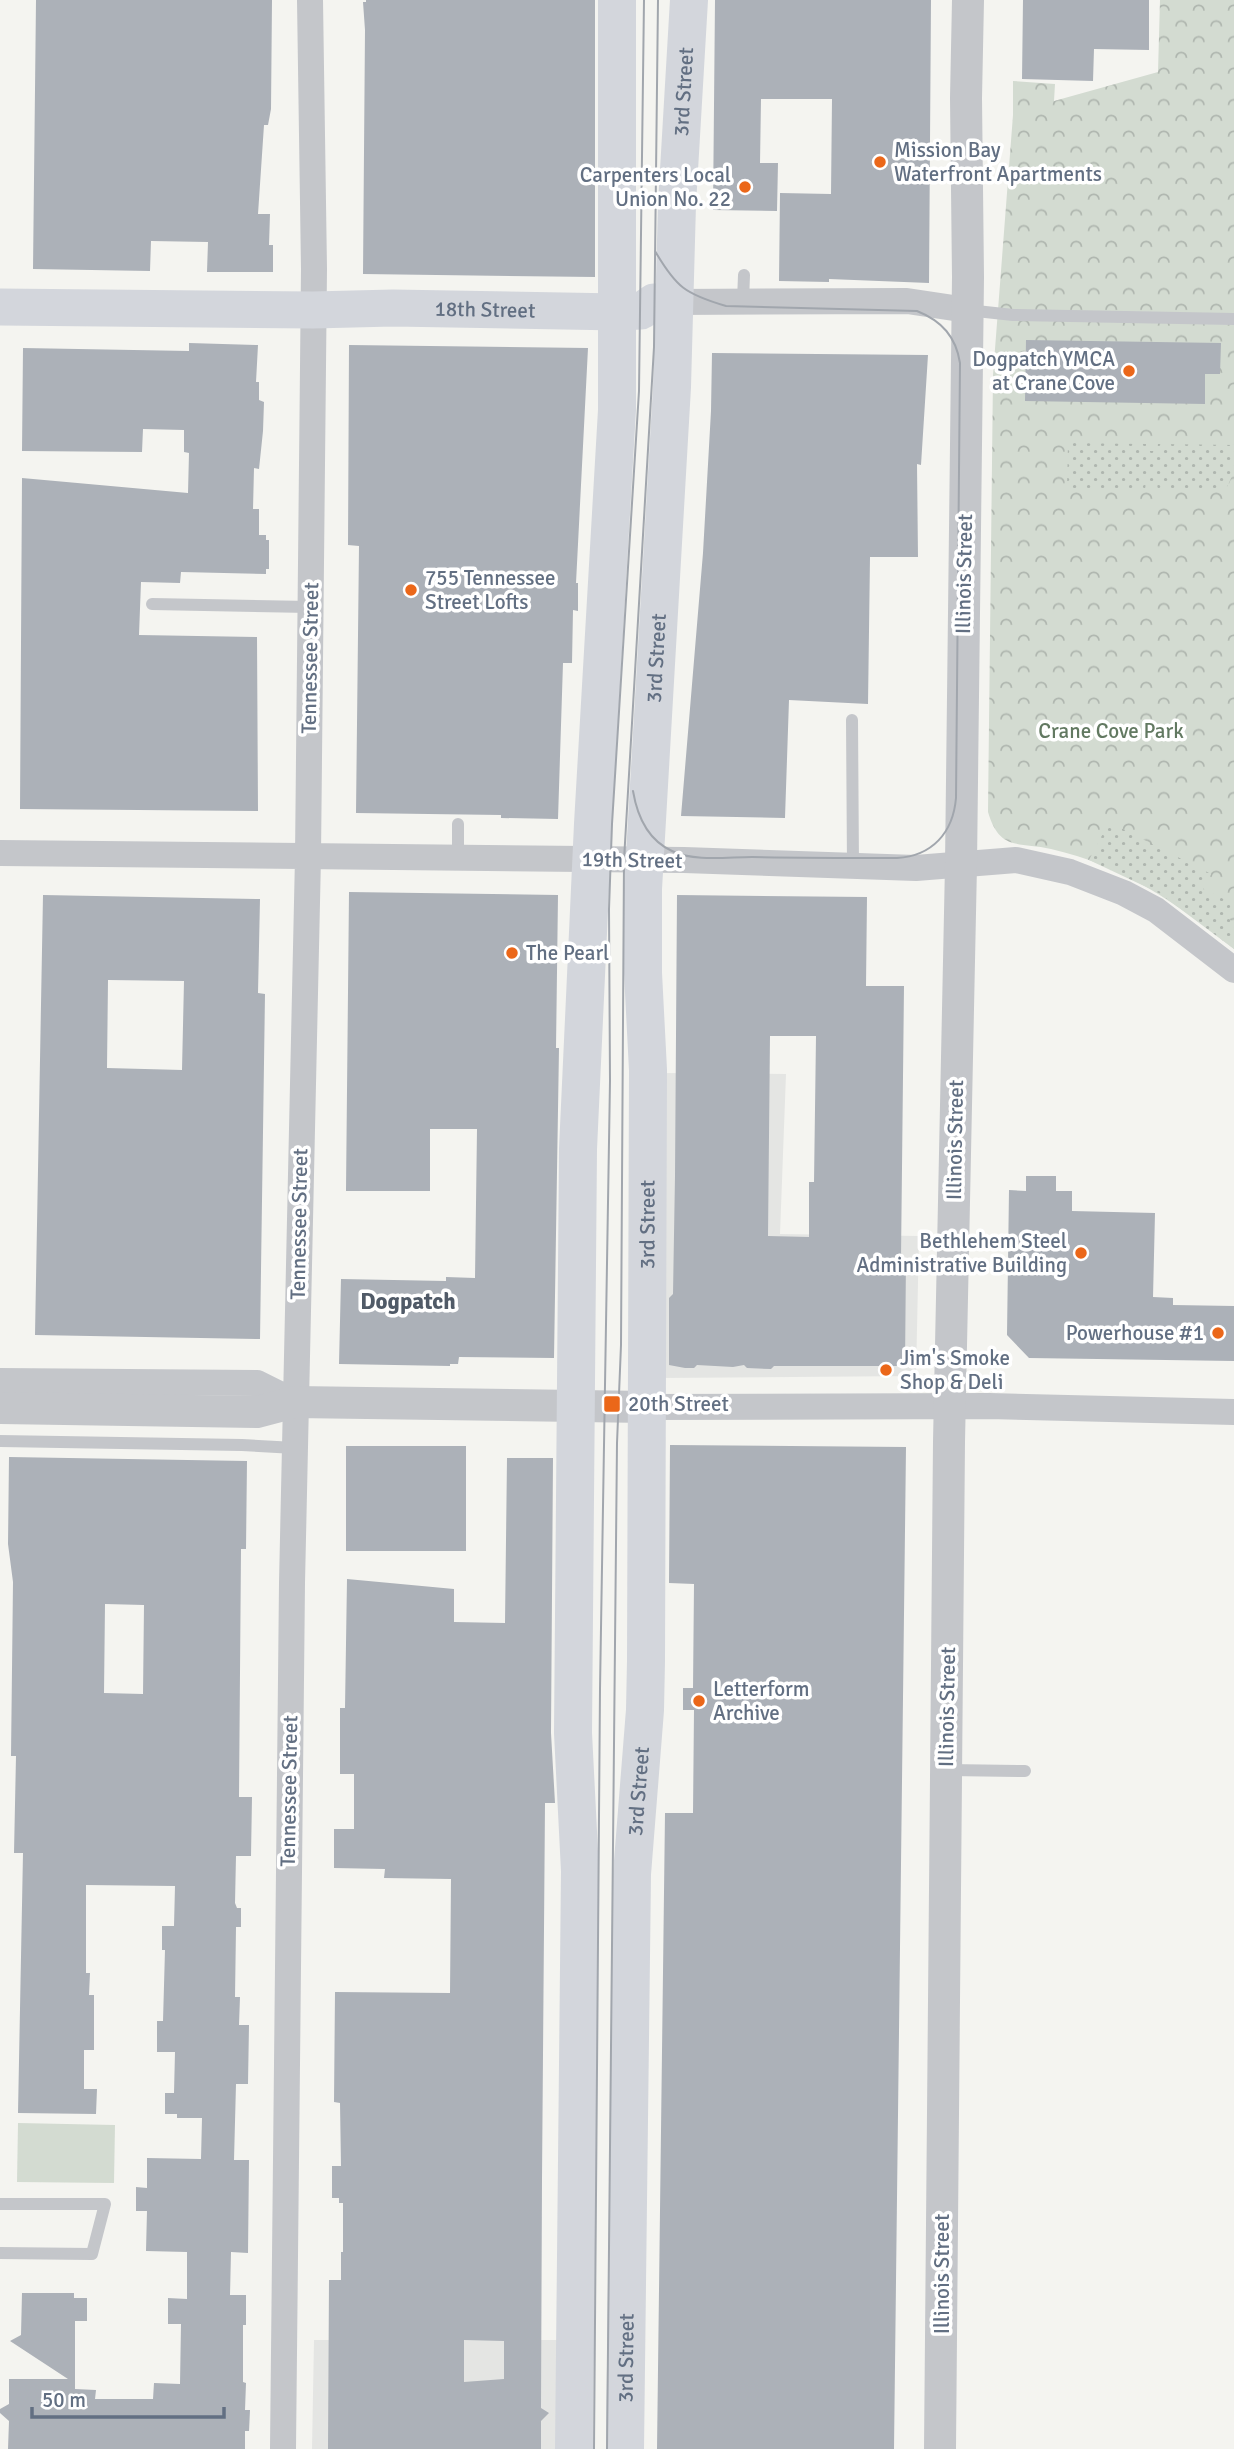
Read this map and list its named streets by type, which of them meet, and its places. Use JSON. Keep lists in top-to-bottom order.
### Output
{
  "streets": {
    "main road": ["3rd Street", "18th Street"],
    "street": ["Illinois Street", "Tennessee Street", "19th Street"]
  },
  "crossings": [
    ["3rd Street", "18th Street"],
    ["3rd Street", "19th Street"],
    ["18th Street", "Illinois Street"],
    ["18th Street", "Tennessee Street"],
    ["Illinois Street", "19th Street"],
    ["Tennessee Street", "19th Street"]
  ],
  "districts": ["Dogpatch"],
  "parks": ["Crane Cove Park"],
  "places": {
    "other": [
      "Mission Bay Waterfront Apartments",
      "Carpenters Local Union No. 22",
      "Dogpatch YMCA at Crane Cove",
      "755 Tennessee Street Lofts",
      "The Pearl",
      "Bethlehem Steel Administrative Building",
      "Powerhouse #1",
      "Jim's Smoke Shop & Deli",
      "Letterform Archive"
    ],
    "transit": ["20th Street"]
  },
  "scale_bar": "50 m"
}
